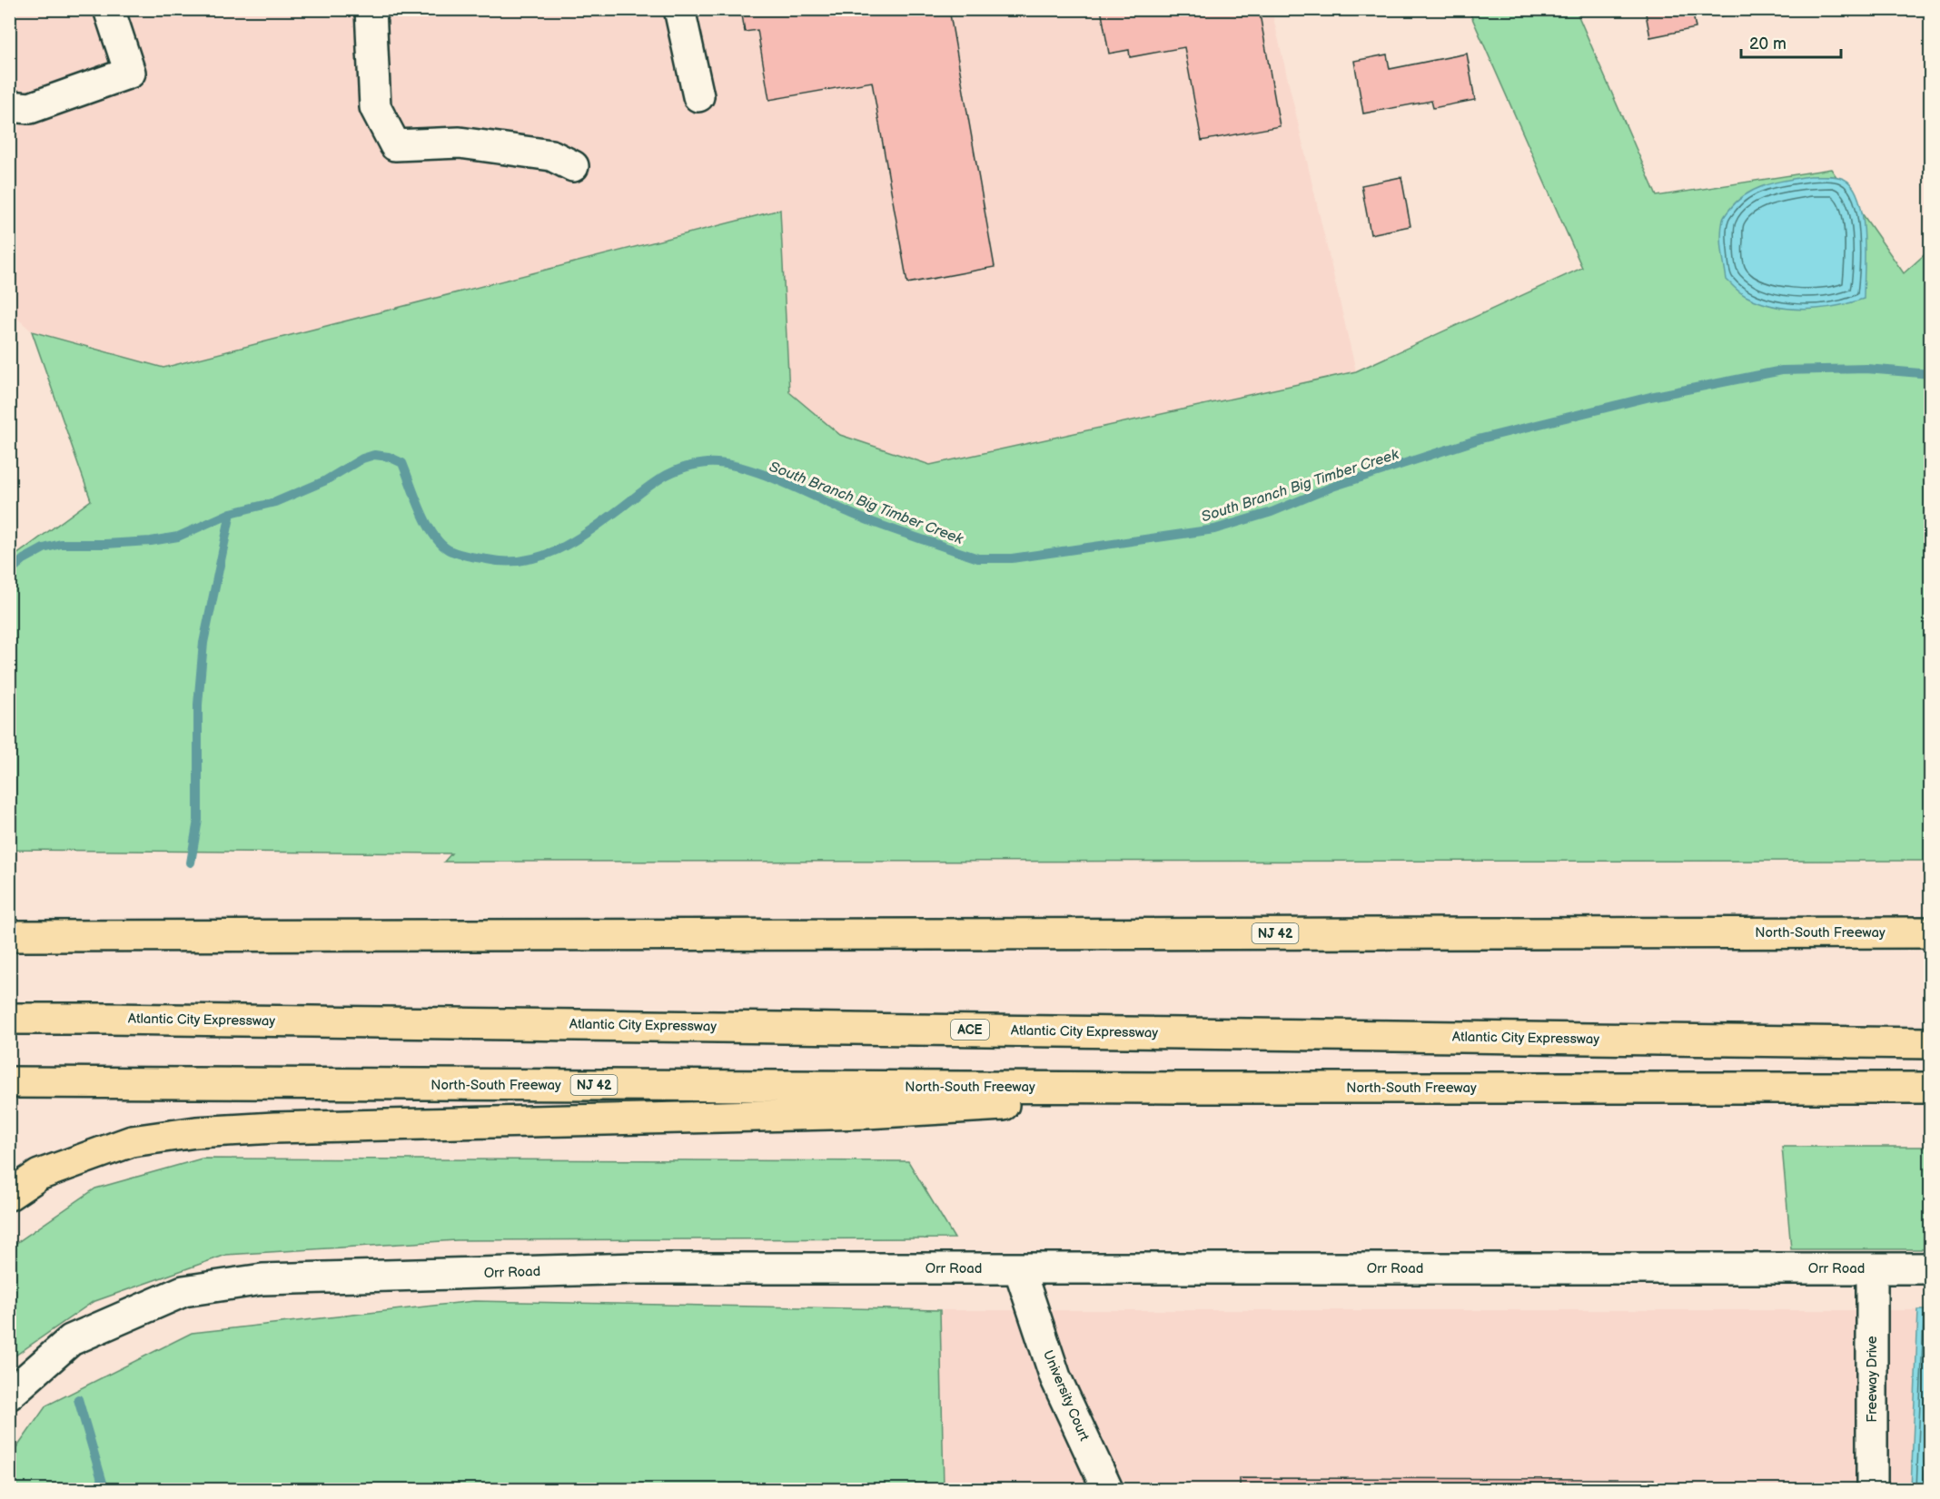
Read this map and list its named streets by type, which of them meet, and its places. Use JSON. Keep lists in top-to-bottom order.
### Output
{
  "streets": {
    "highway": [
      "North-South Freeway",
      "NJ 42",
      "Atlantic City Expressway",
      "ACE"
    ],
    "street": ["Orr Road", "Freeway Drive", "University Court"]
  },
  "crossings": [
    ["Orr Road", "Freeway Drive"],
    ["Orr Road", "University Court"]
  ],
  "water": ["South Branch Big Timber Creek"],
  "scale_bar": "20 m"
}
